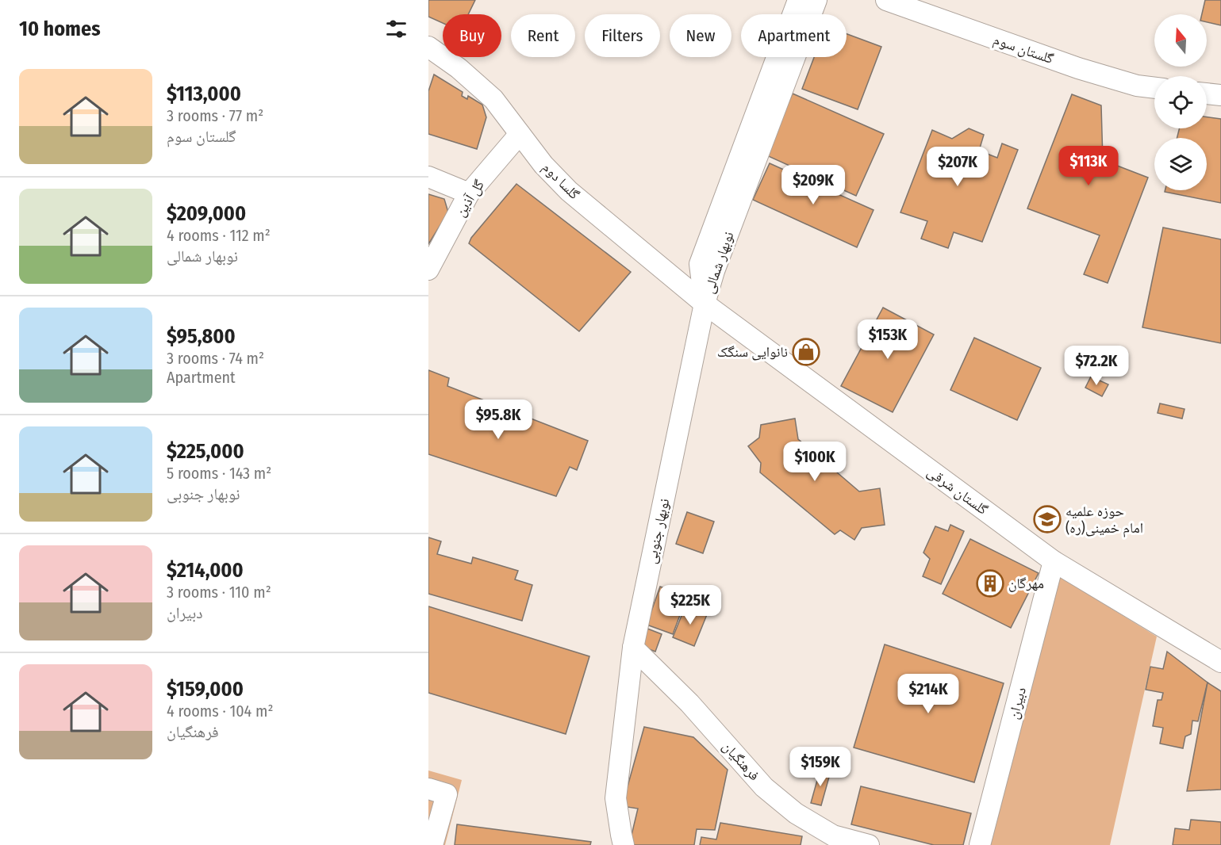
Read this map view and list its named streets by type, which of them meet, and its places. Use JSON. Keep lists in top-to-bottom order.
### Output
{
  "streets": {
    "street": [
      "گلستان سوم",
      "گلسا دوم",
      "گل آذین",
      "نوبهار شمالی",
      "گلستان شرقی",
      "نوبهار جنوبی",
      "دبیران",
      "فرهنگیان"
    ]
  },
  "crossings": [
    ["گلسا دوم", "گل آذین"],
    ["گلسا دوم", "نوبهار شمالی"],
    ["گلسا دوم", "گلستان شرقی"],
    ["گلسا دوم", "نوبهار جنوبی"],
    ["نوبهار شمالی", "گلستان شرقی"],
    ["نوبهار شمالی", "نوبهار جنوبی"],
    ["گلستان شرقی", "نوبهار جنوبی"],
    ["گلستان شرقی", "دبیران"],
    ["نوبهار جنوبی", "فرهنگیان"]
  ],
  "places": {
    "shop": ["نانوایی سنگک"],
    "school or university": ["حوزه علمیه امام خمینی(ره)"],
    "building": ["مهرگان"]
  },
  "north": "top",
  "page": {
    "heading": "10 homes",
    "chip": [
      "Buy",
      "Rent",
      "Filters",
      "New",
      "Apartment"
    ],
    "list": [
      {
        "name": "$113,000",
        "note": "3 rooms · 77 m² · گلستان سوم"
      },
      {
        "name": "$209,000",
        "note": "4 rooms · 112 m² · نوبهار شمالی"
      },
      {
        "name": "$95,800",
        "note": "3 rooms · 74 m² · Apartment"
      },
      {
        "name": "$225,000",
        "note": "5 rooms · 143 m² · نوبهار جنوبی"
      },
      {
        "name": "$214,000",
        "note": "3 rooms · 110 m² · دبیران"
      },
      {
        "name": "$159,000",
        "note": "4 rooms · 104 m² · فرهنگیان"
      }
    ],
    "price": [
      "$113K",
      "$207K",
      "$209K",
      "$153K",
      "$72.2K",
      "$95.8K",
      "$100K",
      "$225K",
      "$214K",
      "$159K"
    ]
  }
}
